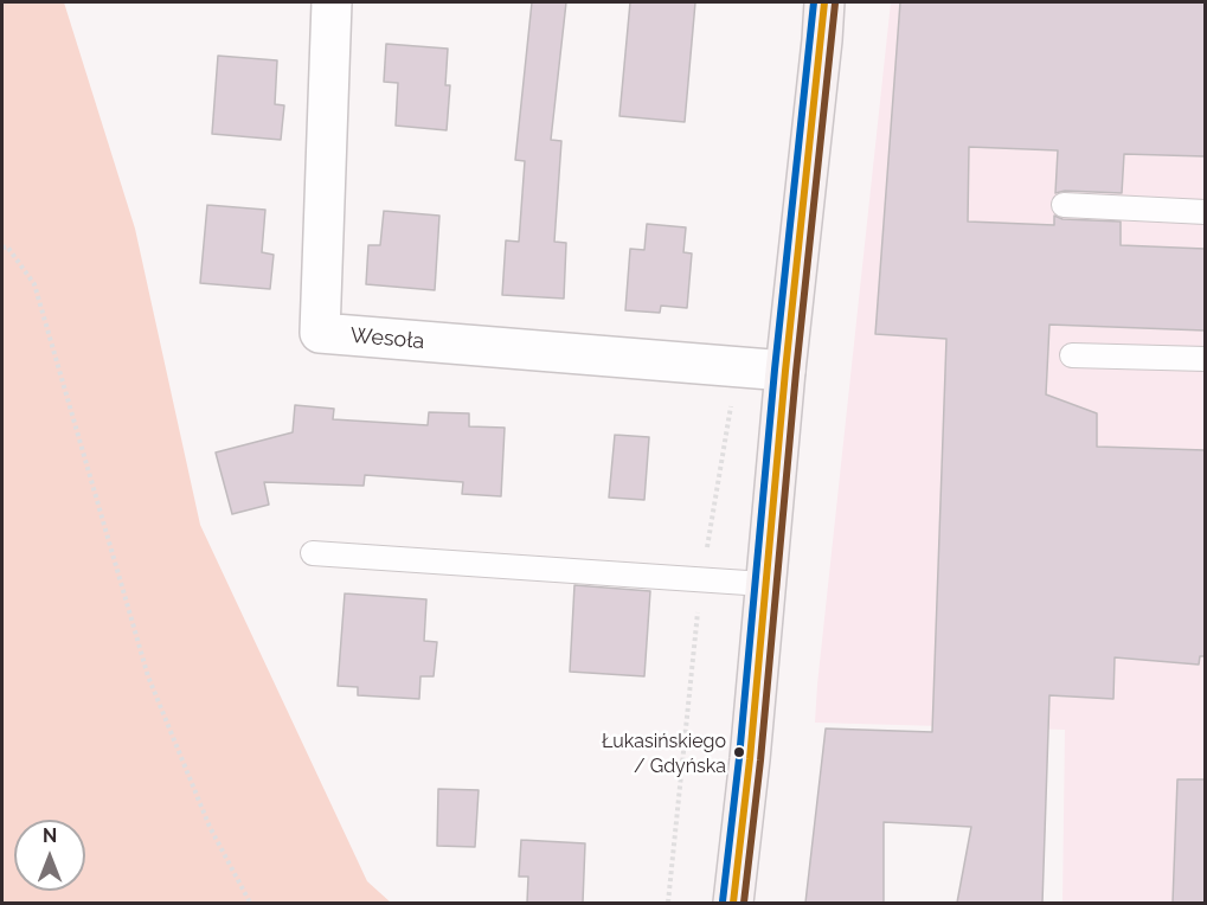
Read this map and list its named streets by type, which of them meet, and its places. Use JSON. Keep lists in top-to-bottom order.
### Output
{
  "streets": {
    "street": ["Wesoła"]
  },
  "places": ["Łukasińskiego / Gdyńska"],
  "north": "top"
}
